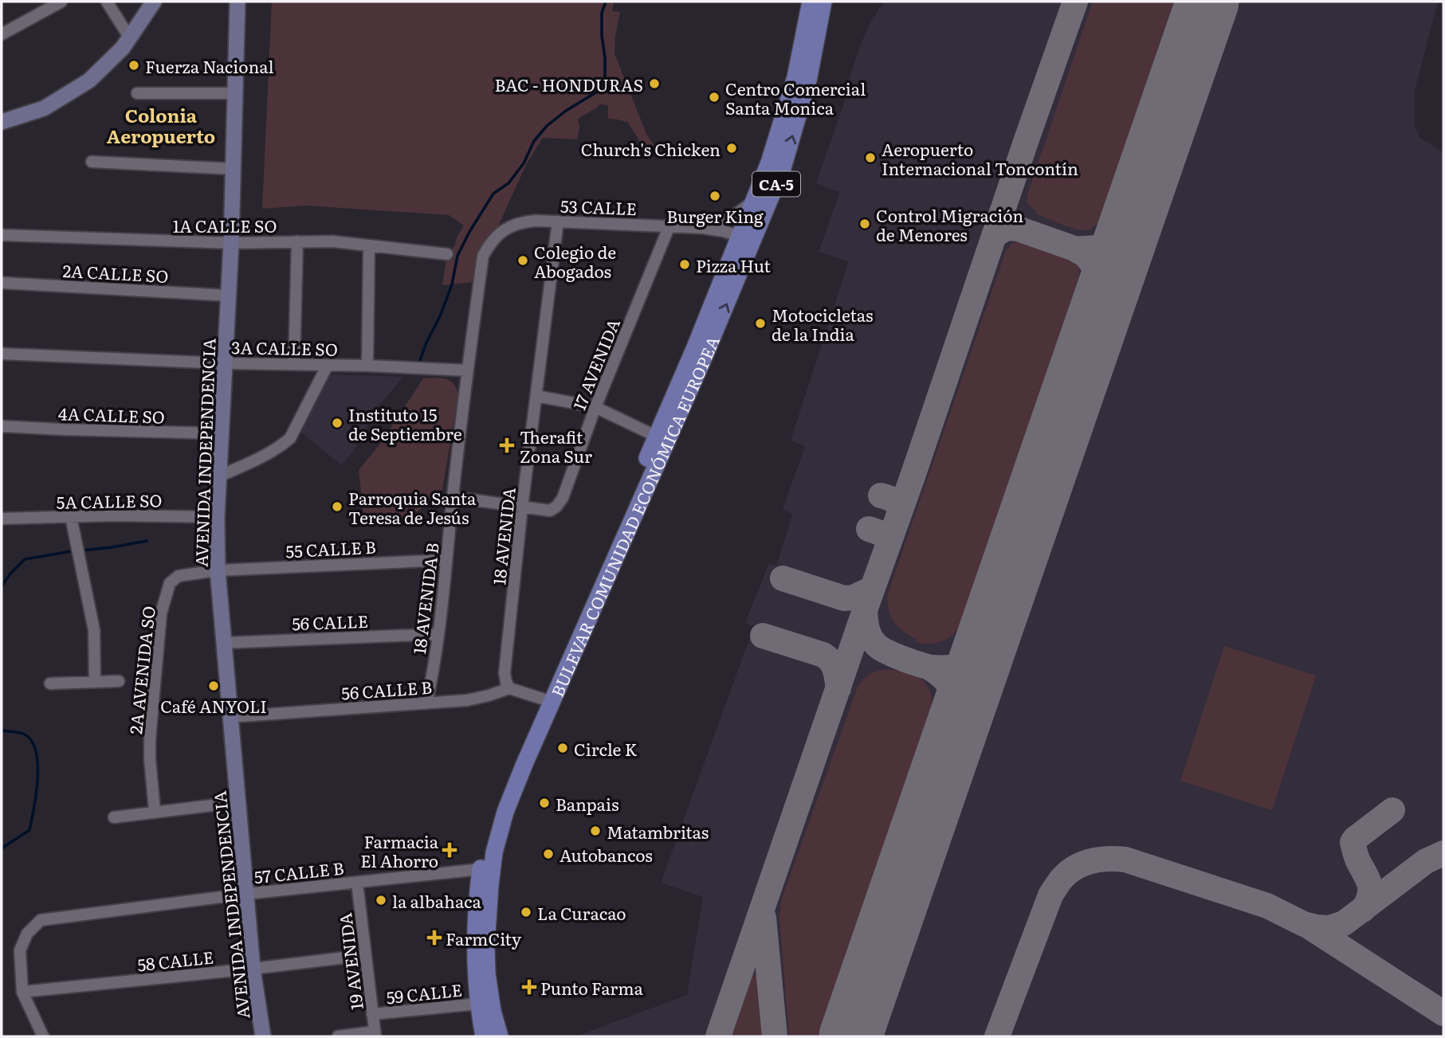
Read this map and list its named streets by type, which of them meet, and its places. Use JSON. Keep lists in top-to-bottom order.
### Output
{
  "streets": {
    "main road": ["CA-5", "BULEVAR COMUNIDAD ECONÓMICA EUROPEA"],
    "street": [
      "53 CALLE",
      "1A CALLE SO",
      "2A CALLE SO",
      "3A CALLE SO",
      "17 AVENIDA",
      "4A CALLE SO",
      "AVENIDA INDEPENDENCIA",
      "5A CALLE SO",
      "18 AVENIDA",
      "55 CALLE B",
      "18 AVENIDA B",
      "56 CALLE",
      "2A AVENIDA SO",
      "56 CALLE B",
      "57 CALLE B",
      "58 CALLE",
      "19 AVENIDA",
      "59 CALLE"
    ]
  },
  "crossings": [
    ["53 CALLE", "17 AVENIDA"],
    ["53 CALLE", "BULEVAR COMUNIDAD ECONÓMICA EUROPEA"],
    ["53 CALLE", "18 AVENIDA"],
    ["53 CALLE", "18 AVENIDA B"],
    ["1A CALLE SO", "AVENIDA INDEPENDENCIA"],
    ["2A CALLE SO", "AVENIDA INDEPENDENCIA"],
    ["3A CALLE SO", "AVENIDA INDEPENDENCIA"],
    ["3A CALLE SO", "18 AVENIDA B"],
    ["17 AVENIDA", "18 AVENIDA"],
    ["4A CALLE SO", "AVENIDA INDEPENDENCIA"],
    ["AVENIDA INDEPENDENCIA", "5A CALLE SO"],
    ["AVENIDA INDEPENDENCIA", "55 CALLE B"],
    ["AVENIDA INDEPENDENCIA", "56 CALLE"],
    ["AVENIDA INDEPENDENCIA", "2A AVENIDA SO"],
    ["AVENIDA INDEPENDENCIA", "56 CALLE B"],
    ["AVENIDA INDEPENDENCIA", "57 CALLE B"],
    ["AVENIDA INDEPENDENCIA", "58 CALLE"],
    ["BULEVAR COMUNIDAD ECONÓMICA EUROPEA", "57 CALLE B"],
    ["BULEVAR COMUNIDAD ECONÓMICA EUROPEA", "59 CALLE"],
    ["18 AVENIDA", "56 CALLE B"],
    ["55 CALLE B", "18 AVENIDA B"],
    ["55 CALLE B", "2A AVENIDA SO"],
    ["18 AVENIDA B", "56 CALLE"],
    ["18 AVENIDA B", "56 CALLE B"],
    ["57 CALLE B", "58 CALLE"],
    ["57 CALLE B", "19 AVENIDA"],
    ["58 CALLE", "19 AVENIDA"],
    ["19 AVENIDA", "59 CALLE"]
  ],
  "districts": ["Colonia Aeropuerto"],
  "places": {
    "other": [
      "Fuerza Nacional",
      "BAC - HONDURAS",
      "Centro Comercial Santa Monica",
      "Church's Chicken",
      "Aeropuerto Internacional Toncontín",
      "Burger King",
      "Control Migración de Menores",
      "Colegio de Abogados",
      "Pizza Hut",
      "Motocicletas de la India",
      "Instituto 15 de Septiembre",
      "Parroquia Santa Teresa de Jesús",
      "Café ANYOLI",
      "Circle K",
      "Banpais",
      "Matambritas",
      "Autobancos",
      "la albahaca",
      "La Curacao"
    ],
    "health": [
      "Therafit Zona Sur",
      "Farmacia El Ahorro",
      "FarmCity",
      "Punto Farma"
    ]
  }
}
